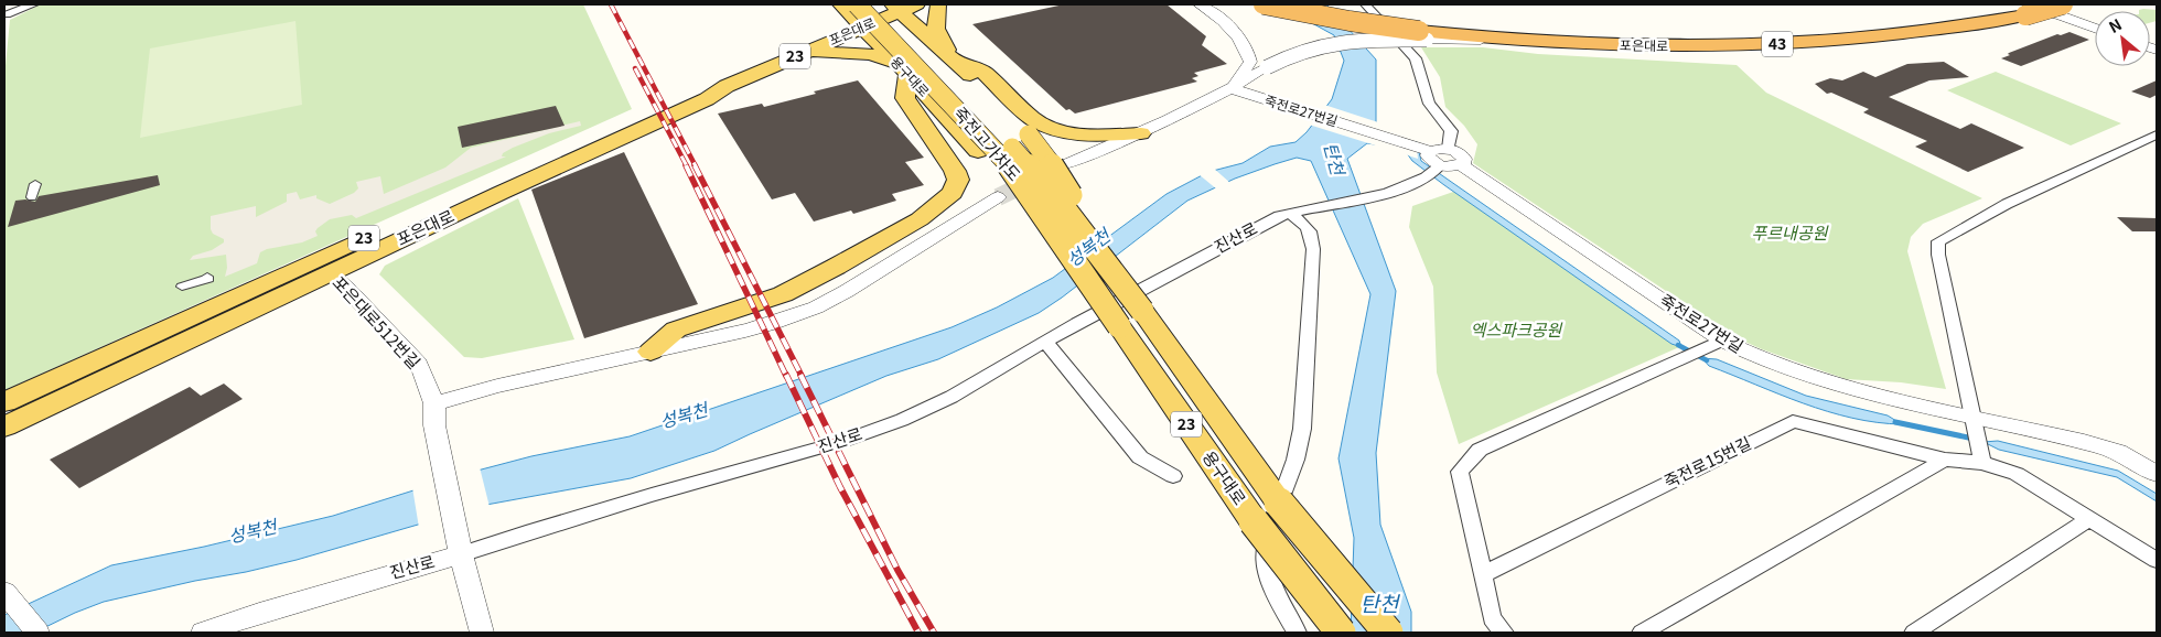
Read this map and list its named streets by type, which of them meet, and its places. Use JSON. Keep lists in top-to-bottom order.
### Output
{
  "streets": {
    "highway": ["포은대로", "43"],
    "main road": ["23", "용구대로", "죽전고가차도"],
    "street": [
      "죽전로27번길",
      "진산로",
      "포은대로512번길",
      "죽전로15번길"
    ]
  },
  "crossings": [
    ["포은대로", "43"],
    ["포은대로", "23"],
    ["포은대로", "용구대로"],
    ["포은대로", "포은대로512번길"],
    ["23", "용구대로"],
    ["23", "죽전고가차도"],
    ["용구대로", "죽전고가차도"]
  ],
  "water": ["탄천", "성복천"],
  "parks": ["푸르내공원", "엑스파크공원"],
  "north": "top left"
}
